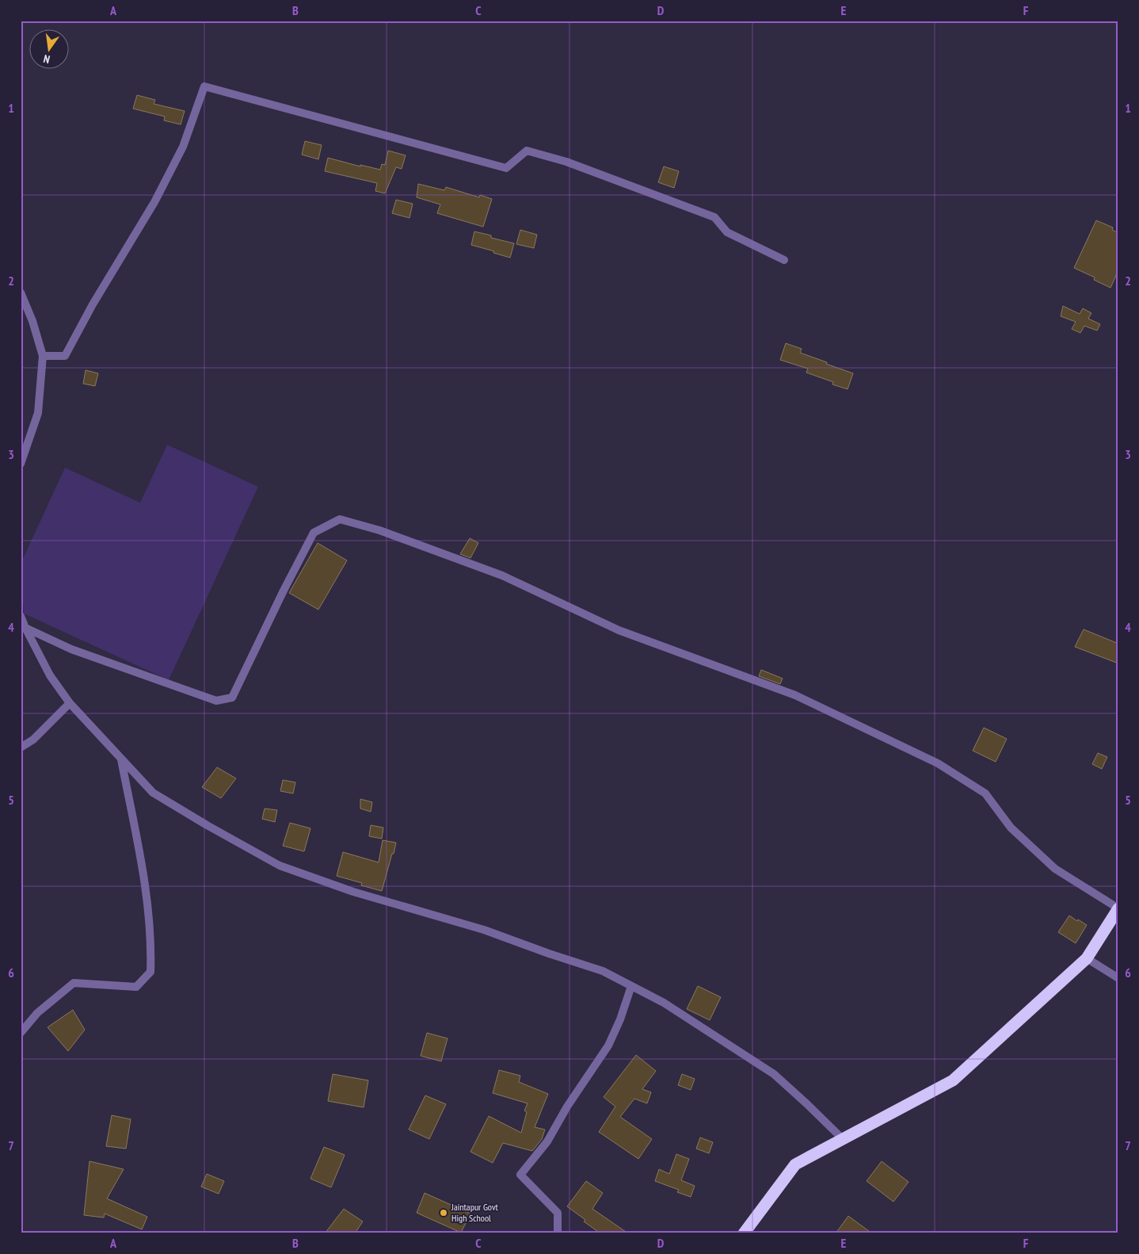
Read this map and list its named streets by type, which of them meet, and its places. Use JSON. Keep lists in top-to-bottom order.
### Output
{
  "places": ["Jaintapur Govt High School"],
  "north": "bottom",
  "grid": {
    "columns": [
      "A",
      "B",
      "C",
      "D",
      "E",
      "F"
    ],
    "rows": [
      "1",
      "2",
      "3",
      "4",
      "5",
      "6",
      "7"
    ]
  }
}
